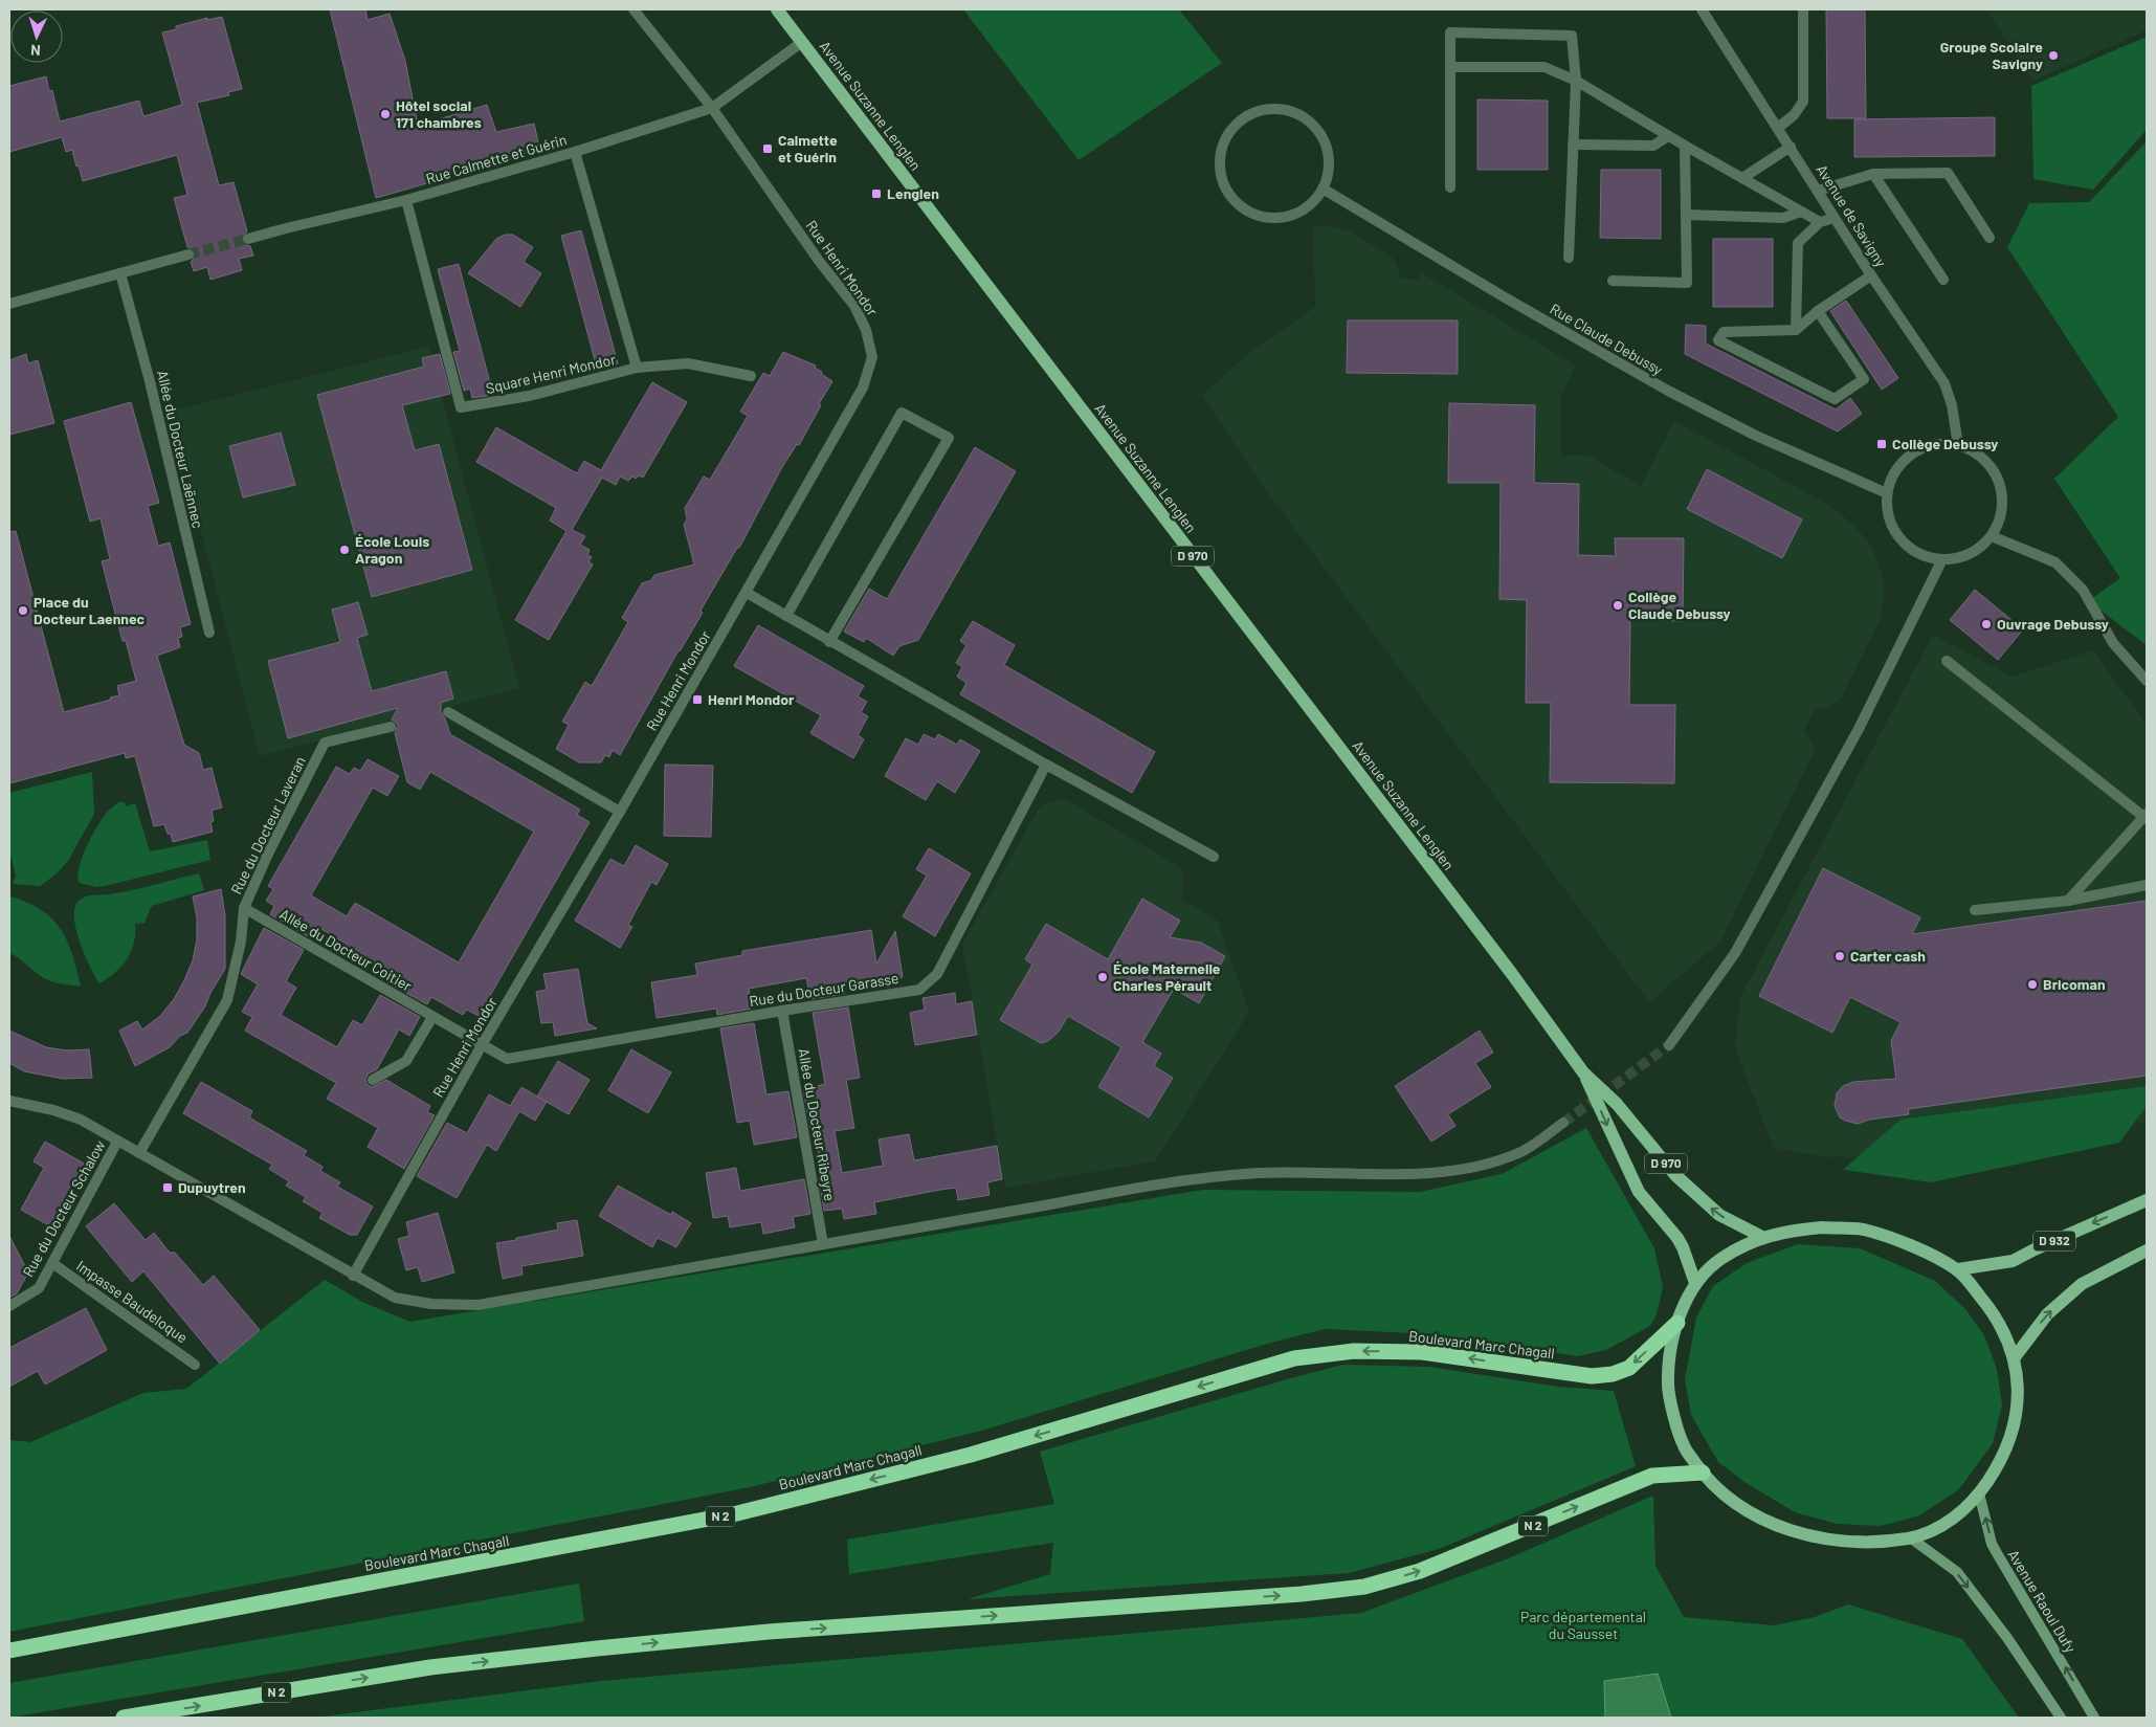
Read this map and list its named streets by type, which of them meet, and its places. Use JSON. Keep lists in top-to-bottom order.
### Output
{
  "streets": {
    "highway": ["Boulevard Marc Chagall", "N 2"],
    "main road": [
      "Avenue Suzanne Lenglen",
      "D 970",
      "D 932",
      "Avenue Raoul Dufy"
    ],
    "street": [
      "Rue Calmette et Guérin",
      "Avenue de Savigny",
      "Rue Henri Mondor",
      "Rue Claude Debussy",
      "Square Henri Mondor",
      "Allée du Docteur Laënnec",
      "Rue du Docteur Laveran",
      "Allée du Docteur Coitier",
      "Rue du Docteur Garasse",
      "Allée du Docteur Ribeyre",
      "Rue du Docteur Schalow",
      "Impasse Baudeloque"
    ]
  },
  "crossings": [
    ["Avenue Suzanne Lenglen", "Rue Calmette et Guérin"],
    ["Rue Calmette et Guérin", "Rue Henri Mondor"],
    ["Rue Calmette et Guérin", "Square Henri Mondor"],
    ["Avenue de Savigny", "Rue Claude Debussy"],
    ["Rue Henri Mondor", "Allée du Docteur Coitier"],
    ["Rue Henri Mondor", "Rue du Docteur Garasse"],
    ["Rue du Docteur Laveran", "Allée du Docteur Coitier"],
    ["Allée du Docteur Coitier", "Rue du Docteur Garasse"],
    ["Rue du Docteur Garasse", "Allée du Docteur Ribeyre"],
    ["Rue du Docteur Schalow", "Impasse Baudeloque"]
  ],
  "parks": ["Parc départemental du Sausset"],
  "places": {
    "other": [
      "Groupe Scolaire Savigny",
      "Hôtel social 171 chambres",
      "École Louis Aragon",
      "Collège Claude Debussy",
      "Place du Docteur Laennec",
      "Ouvrage Debussy",
      "Carter cash",
      "École Maternelle Charles Pérault",
      "Bricoman"
    ],
    "transit": [
      "Calmette et Guérin",
      "Lenglen",
      "Collège Debussy",
      "Henri Mondor",
      "Dupuytren"
    ]
  },
  "north": "bottom"
}
